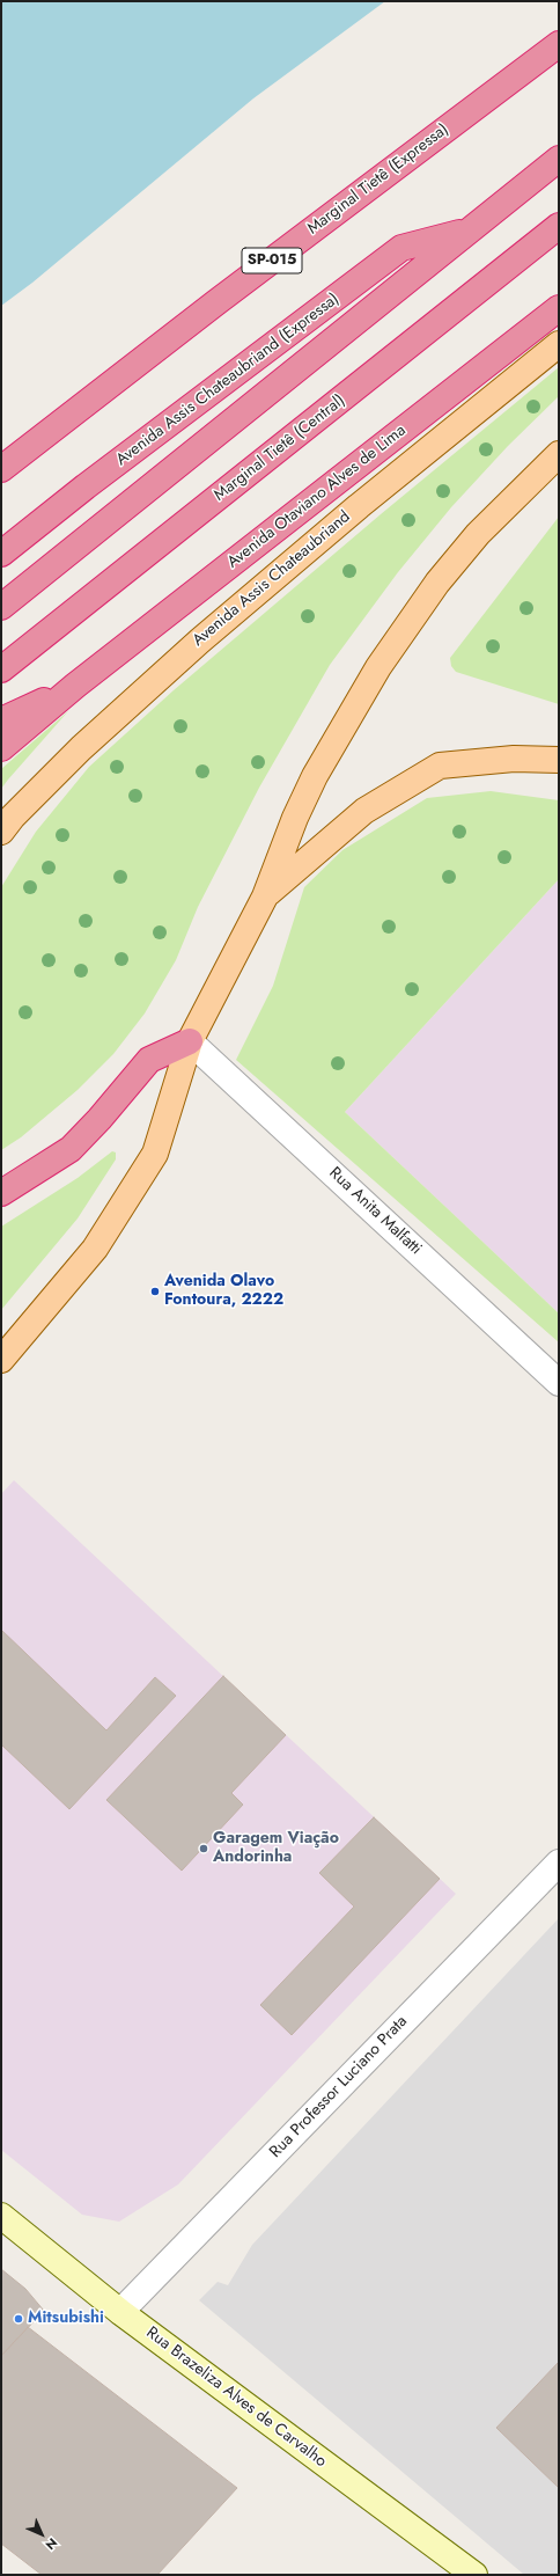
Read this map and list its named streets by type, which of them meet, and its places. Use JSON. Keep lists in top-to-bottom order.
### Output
{
  "streets": {
    "highway": [
      "Marginal Tietê (Expressa)",
      "SP-015",
      "Avenida Assis Chateaubriand (Expressa)",
      "Marginal Tietê (Central)",
      "Avenida Otaviano Alves de Lima"
    ],
    "main road": ["Avenida Assis Chateaubriand", "Rua Brazeliza Alves de Carvalho"],
    "street": ["Rua Anita Malfatti", "Rua Professor Luciano Prata"]
  },
  "crossings": [
    ["Rua Professor Luciano Prata", "Rua Brazeliza Alves de Carvalho"]
  ],
  "places": ["Avenida Olavo Fontoura, 2222", "Garagem Viação Andorinha", "Mitsubishi"],
  "north": "bottom right"
}
